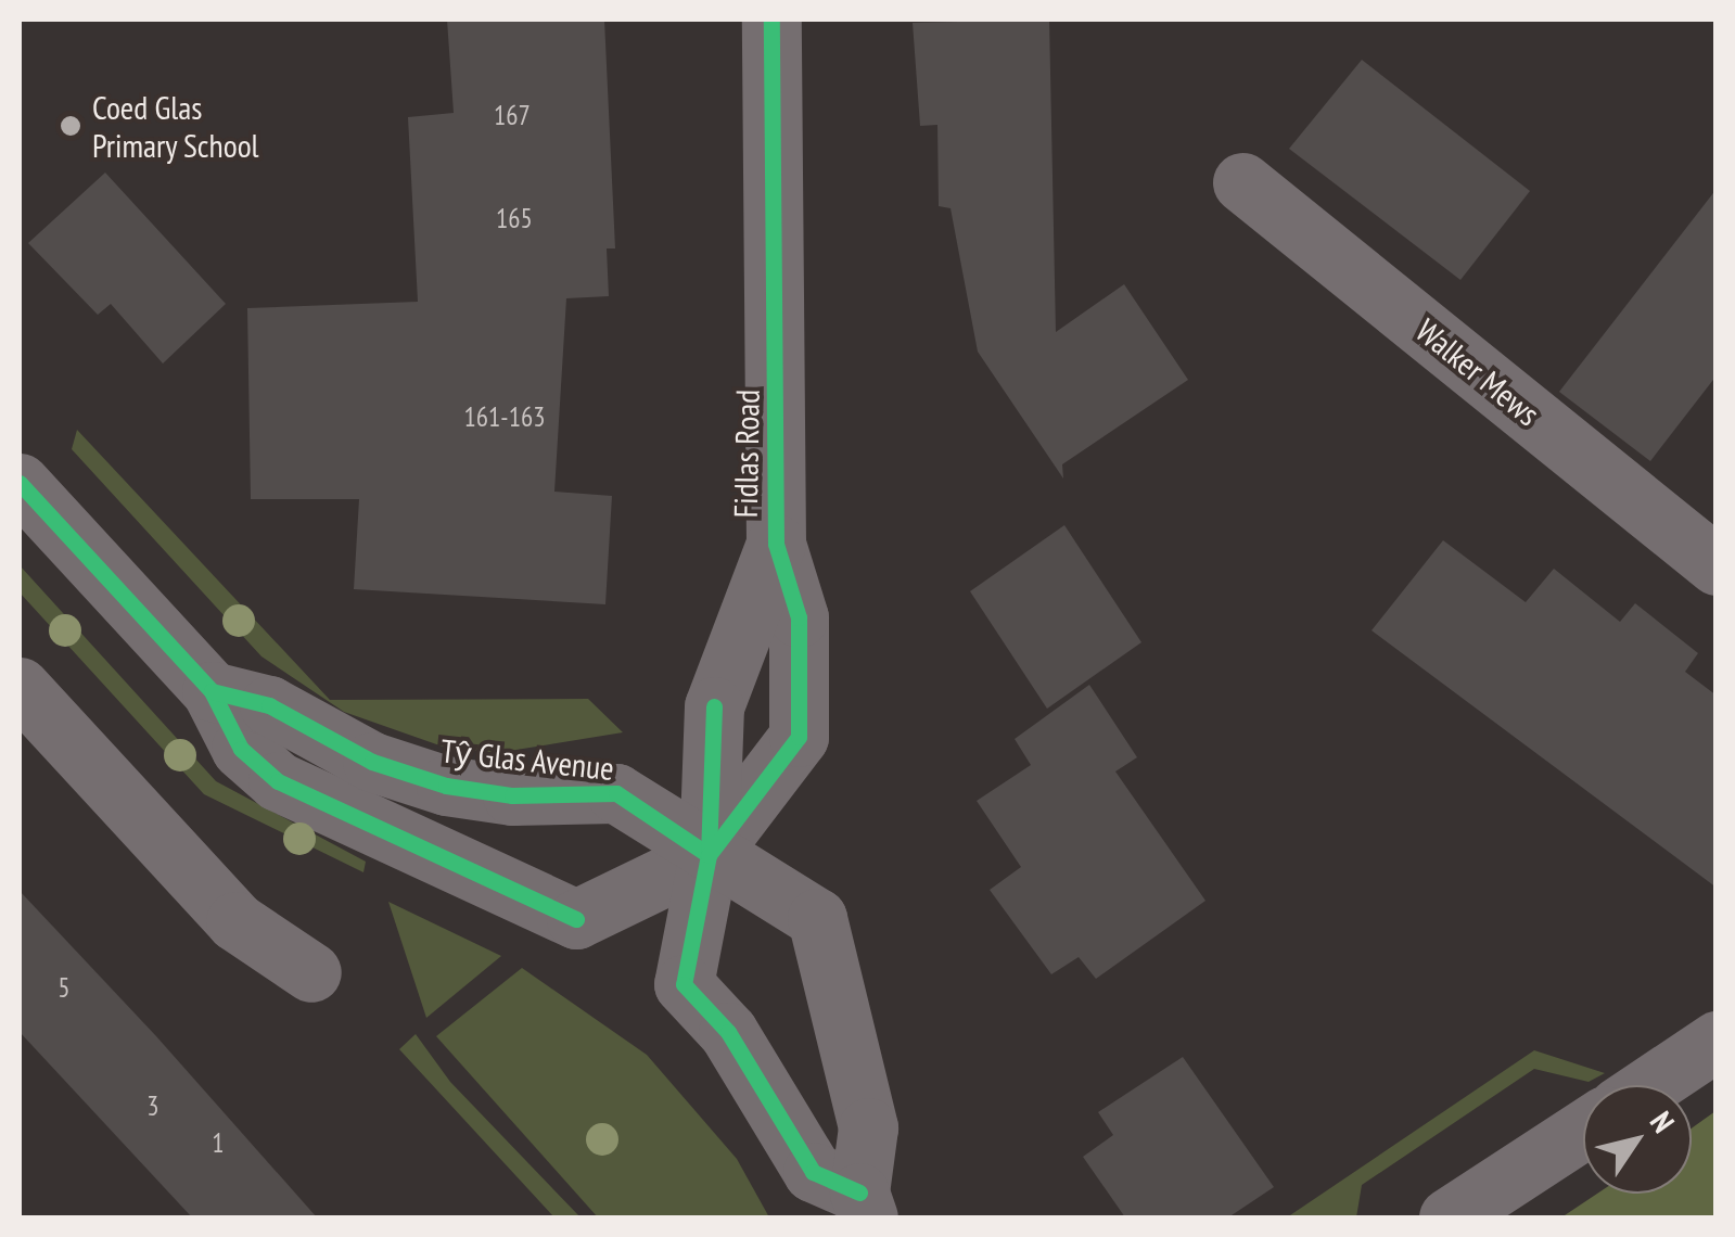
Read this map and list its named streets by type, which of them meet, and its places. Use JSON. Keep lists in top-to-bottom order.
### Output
{
  "streets": {
    "street": ["Walker Mews", "Fidlas Road", "Tŷ Glas Avenue"]
  },
  "crossings": [
    ["Fidlas Road", "Tŷ Glas Avenue"]
  ],
  "places": ["Coed Glas Primary School"],
  "house_numbers": [
    "167",
    "165",
    "161-163",
    "5",
    "3",
    "1"
  ],
  "north": "top right"
}
